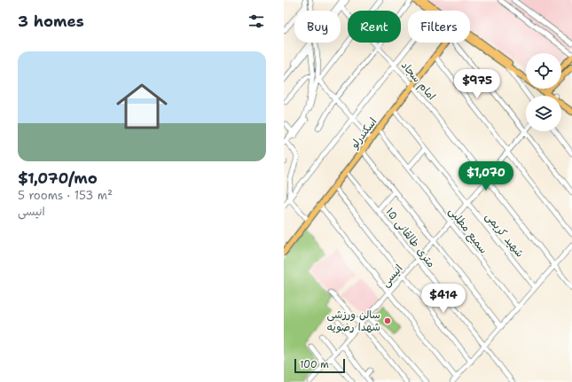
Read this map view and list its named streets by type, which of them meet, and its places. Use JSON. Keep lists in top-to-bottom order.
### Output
{
  "streets": {
    "main road": ["اسکندرلو"],
    "street": [
      "امام سجاد",
      "سمیع مطلبی",
      "شهید کریمی",
      "۱۵ متری طالقانی",
      "انیسی"
    ]
  },
  "crossings": [
    ["امام سجاد", "اسکندرلو"],
    ["امام سجاد", "انیسی"],
    ["اسکندرلو", "سمیع مطلبی"],
    ["اسکندرلو", "شهید کریمی"],
    ["اسکندرلو", "۱۵ متری طالقانی"],
    ["سمیع مطلبی", "انیسی"],
    ["شهید کریمی", "انیسی"],
    ["۱۵ متری طالقانی", "انیسی"]
  ],
  "places": ["سالن ورزشی شهدا رضویه"],
  "scale_bar": "100 m",
  "page": {
    "heading": "3 homes",
    "chip": ["Buy", "Rent", "Filters"],
    "list": [
      {
        "name": "$1,070/mo",
        "note": "5 rooms · 153 m² · انیسی"
      }
    ],
    "price": ["$975", "$1,070", "$414"],
    "scale": "100 m"
  }
}
